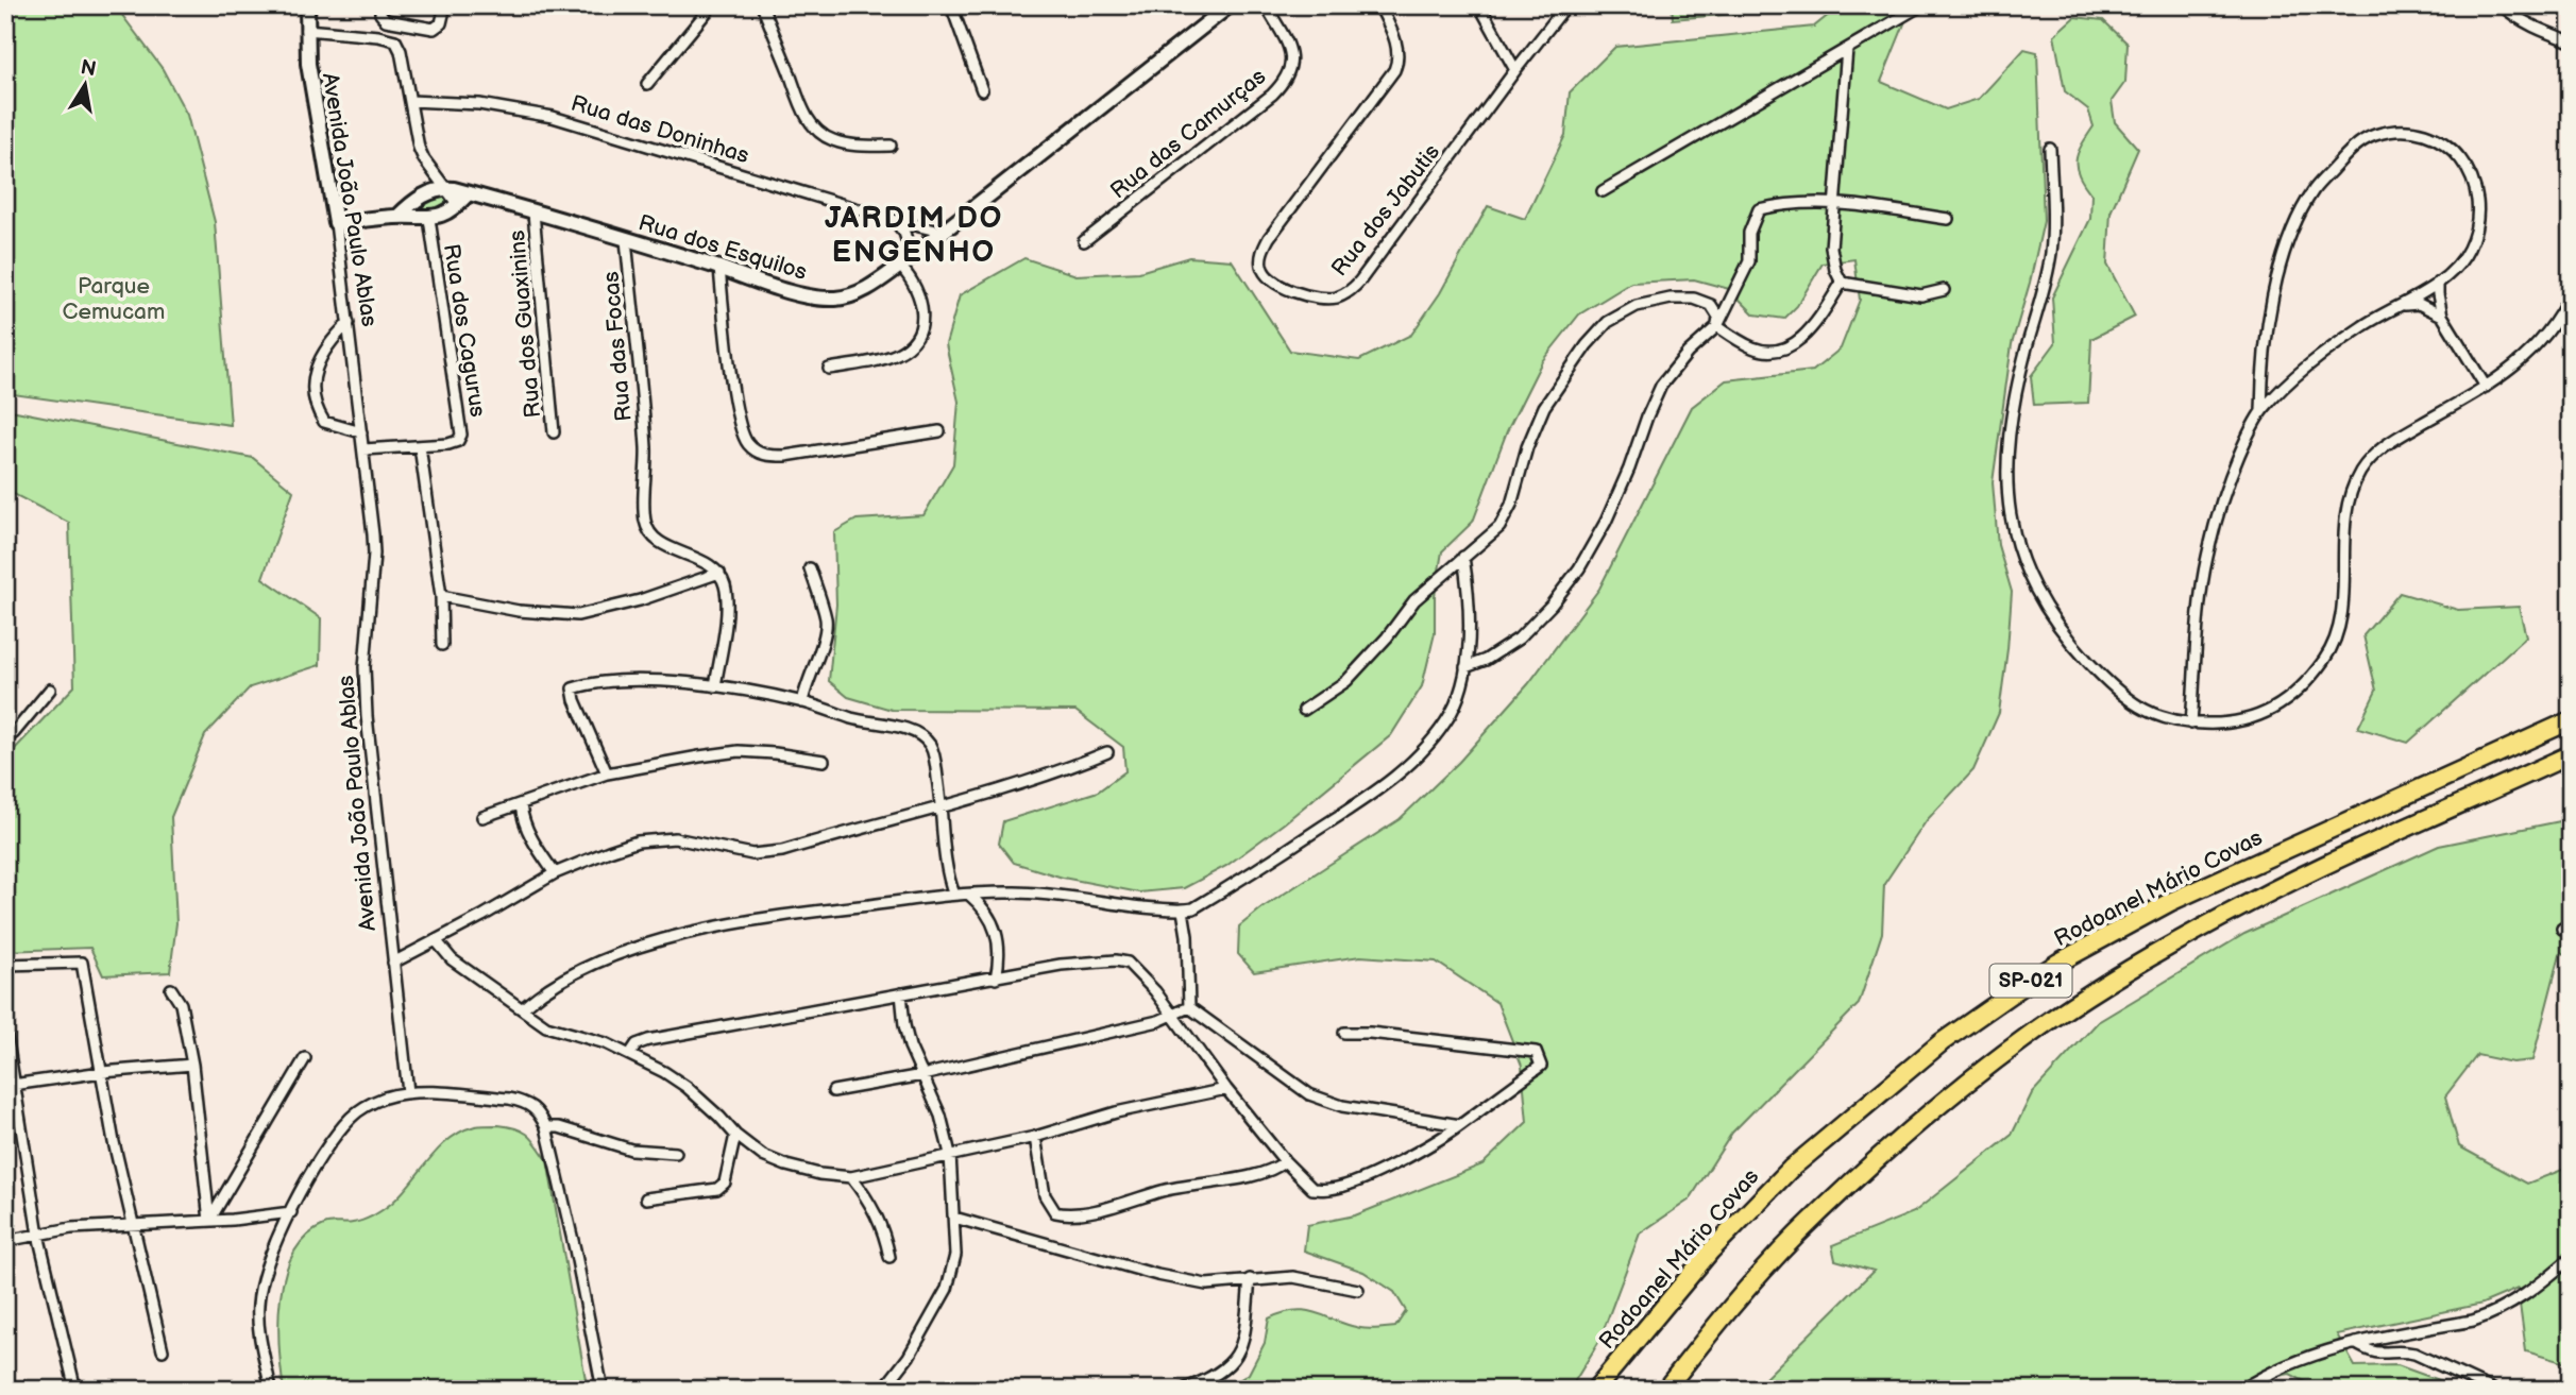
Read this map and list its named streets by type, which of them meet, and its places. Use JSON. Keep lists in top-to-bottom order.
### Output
{
  "streets": {
    "highway": ["Rodoanel Mário Covas", "SP-021"],
    "street": [
      "Rua das Doninhas",
      "Rua das Camurças",
      "Avenida João Paulo Ablas",
      "Rua dos Jabutis",
      "Rua dos Esquilos",
      "Rua dos Guaxinins",
      "Rua dos Cagurus",
      "Rua das Focas"
    ]
  },
  "crossings": [
    ["Rua das Doninhas", "Rua dos Esquilos"],
    ["Avenida João Paulo Ablas", "Rua dos Cagurus"],
    ["Rua dos Esquilos", "Rua dos Guaxinins"],
    ["Rua dos Esquilos", "Rua das Focas"]
  ],
  "districts": ["JARDIM DO ENGENHO"],
  "parks": ["Parque Cemucam"],
  "north": "top"
}
